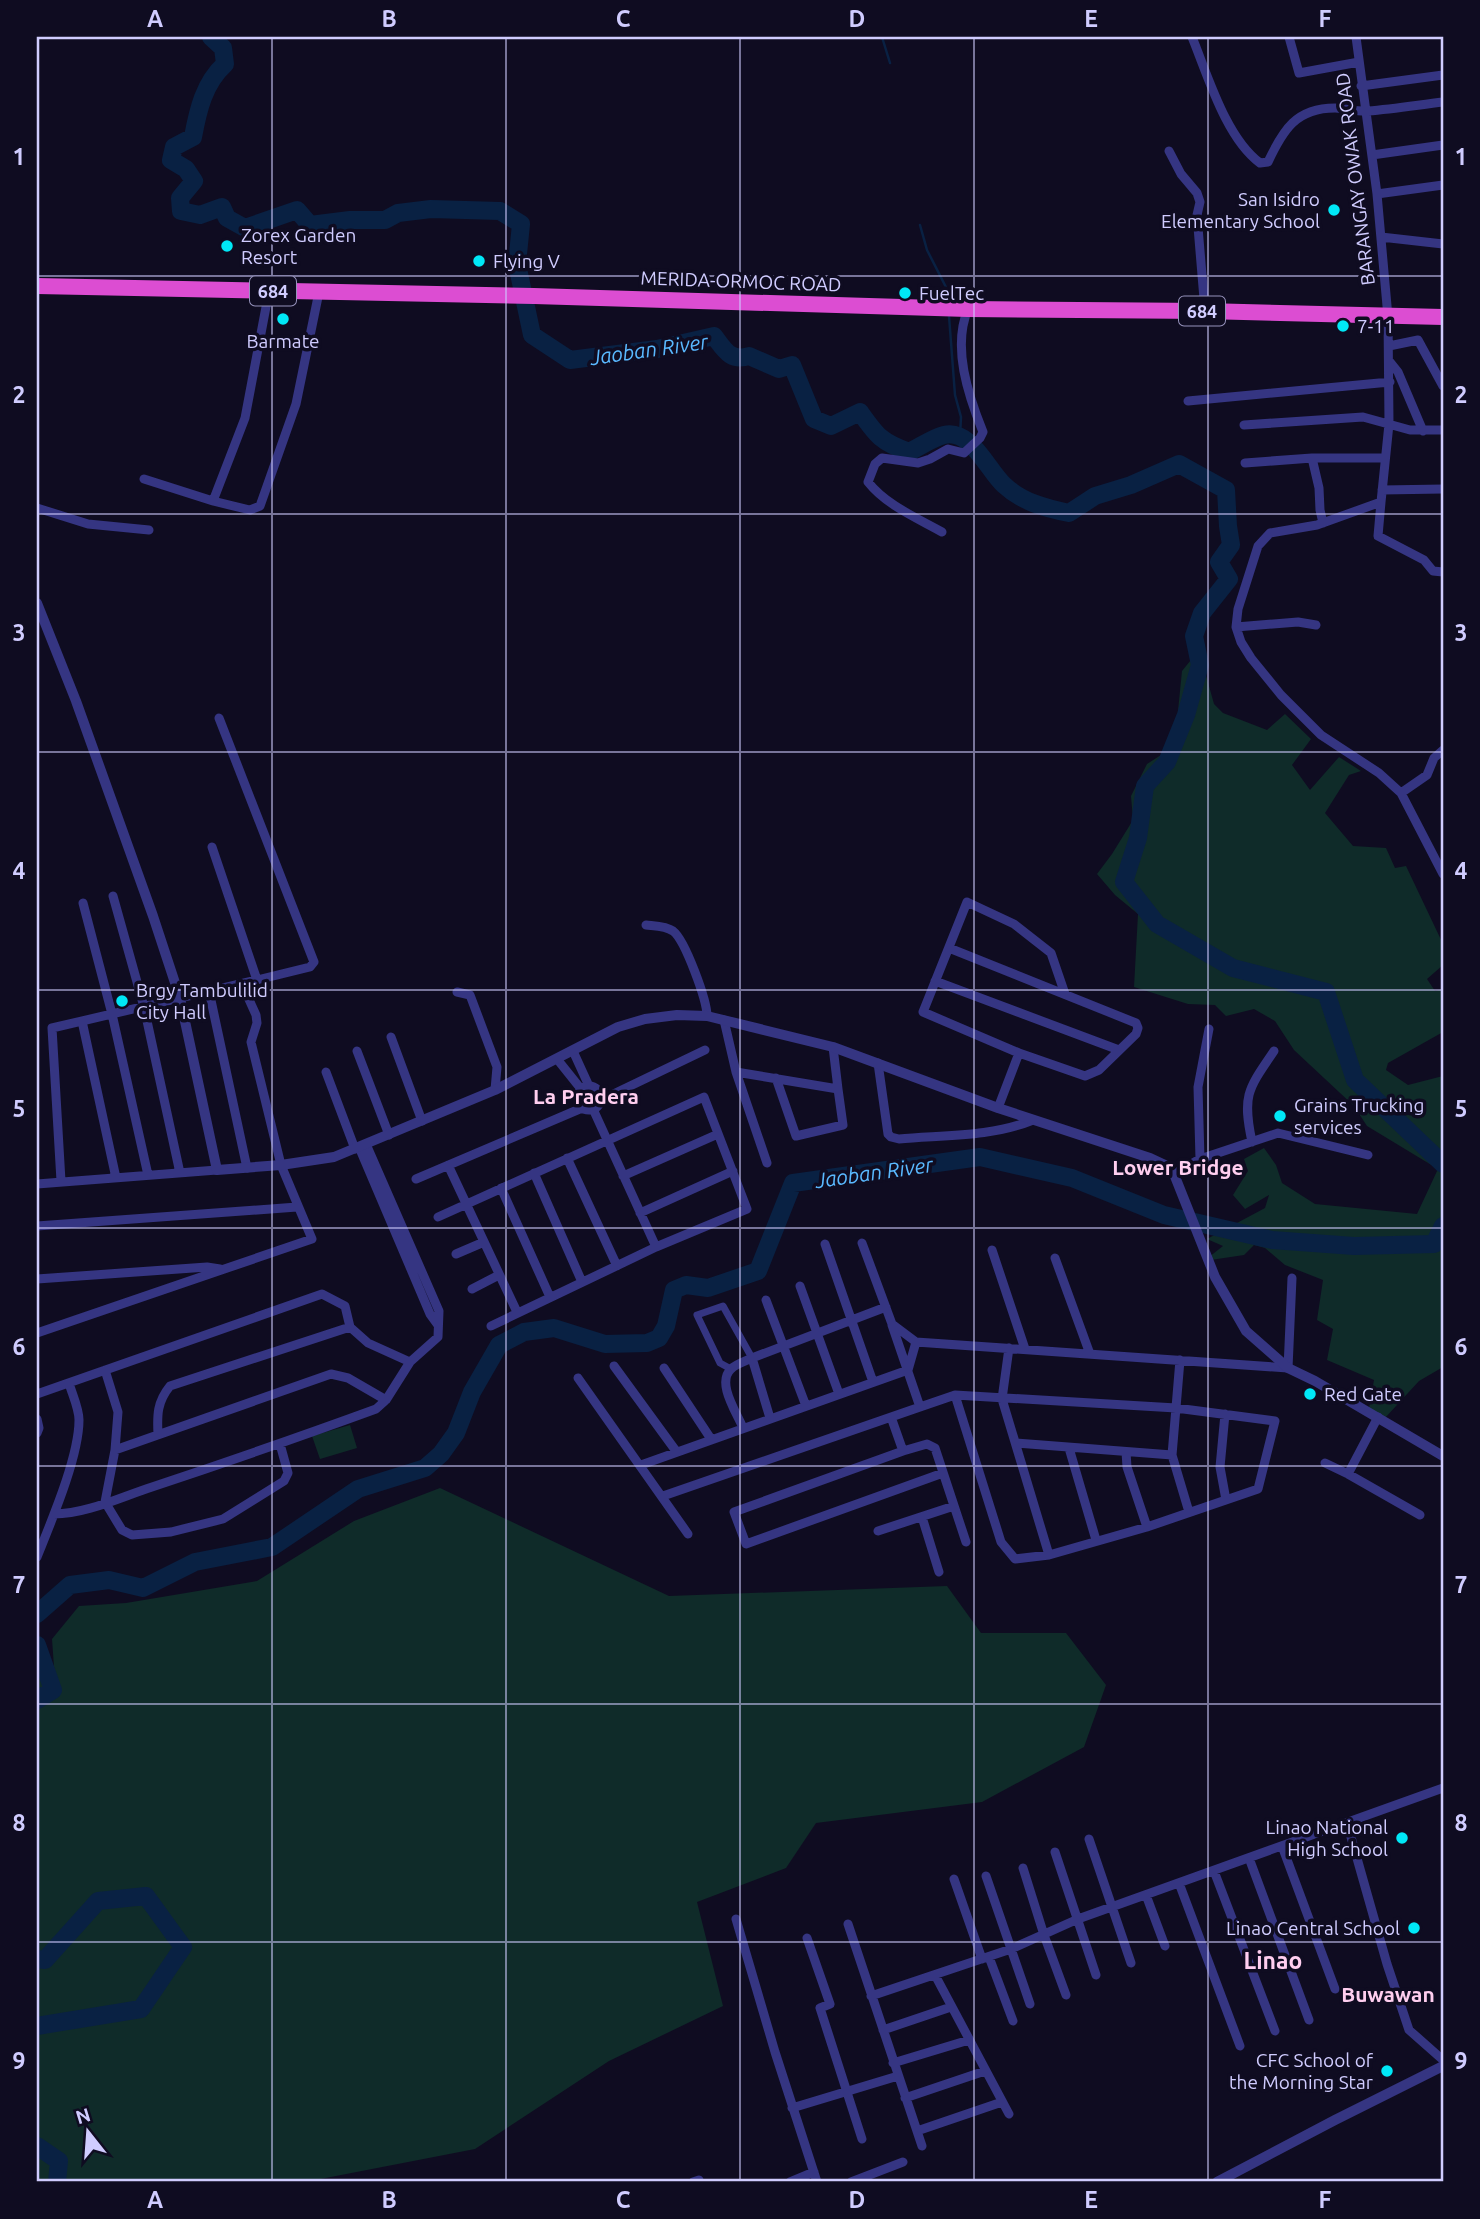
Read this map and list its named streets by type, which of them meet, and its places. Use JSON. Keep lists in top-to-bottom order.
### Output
{
  "streets": {
    "highway": ["MERIDA-ORMOC ROAD", "684"],
    "street": ["BARANGAY OWAK ROAD"]
  },
  "crossings": [
    ["BARANGAY OWAK ROAD", "MERIDA-ORMOC ROAD"]
  ],
  "districts": [
    "La Pradera",
    "Lower Bridge",
    "Linao",
    "Buwawan"
  ],
  "water": ["Jaoban River"],
  "places": [
    "San Isidro Elementary School",
    "Zorex Garden Resort",
    "Flying V",
    "FuelTec",
    "Barmate",
    "7-11",
    "Brgy Tambulilid City Hall",
    "Grains Trucking services",
    "Red Gate",
    "Linao National High School",
    "Linao Central School",
    "CFC School of the Morning Star"
  ],
  "north": "top",
  "grid": {
    "columns": [
      "A",
      "B",
      "C",
      "D",
      "E",
      "F"
    ],
    "rows": [
      "1",
      "2",
      "3",
      "4",
      "5",
      "6",
      "7",
      "8",
      "9"
    ]
  }
}
